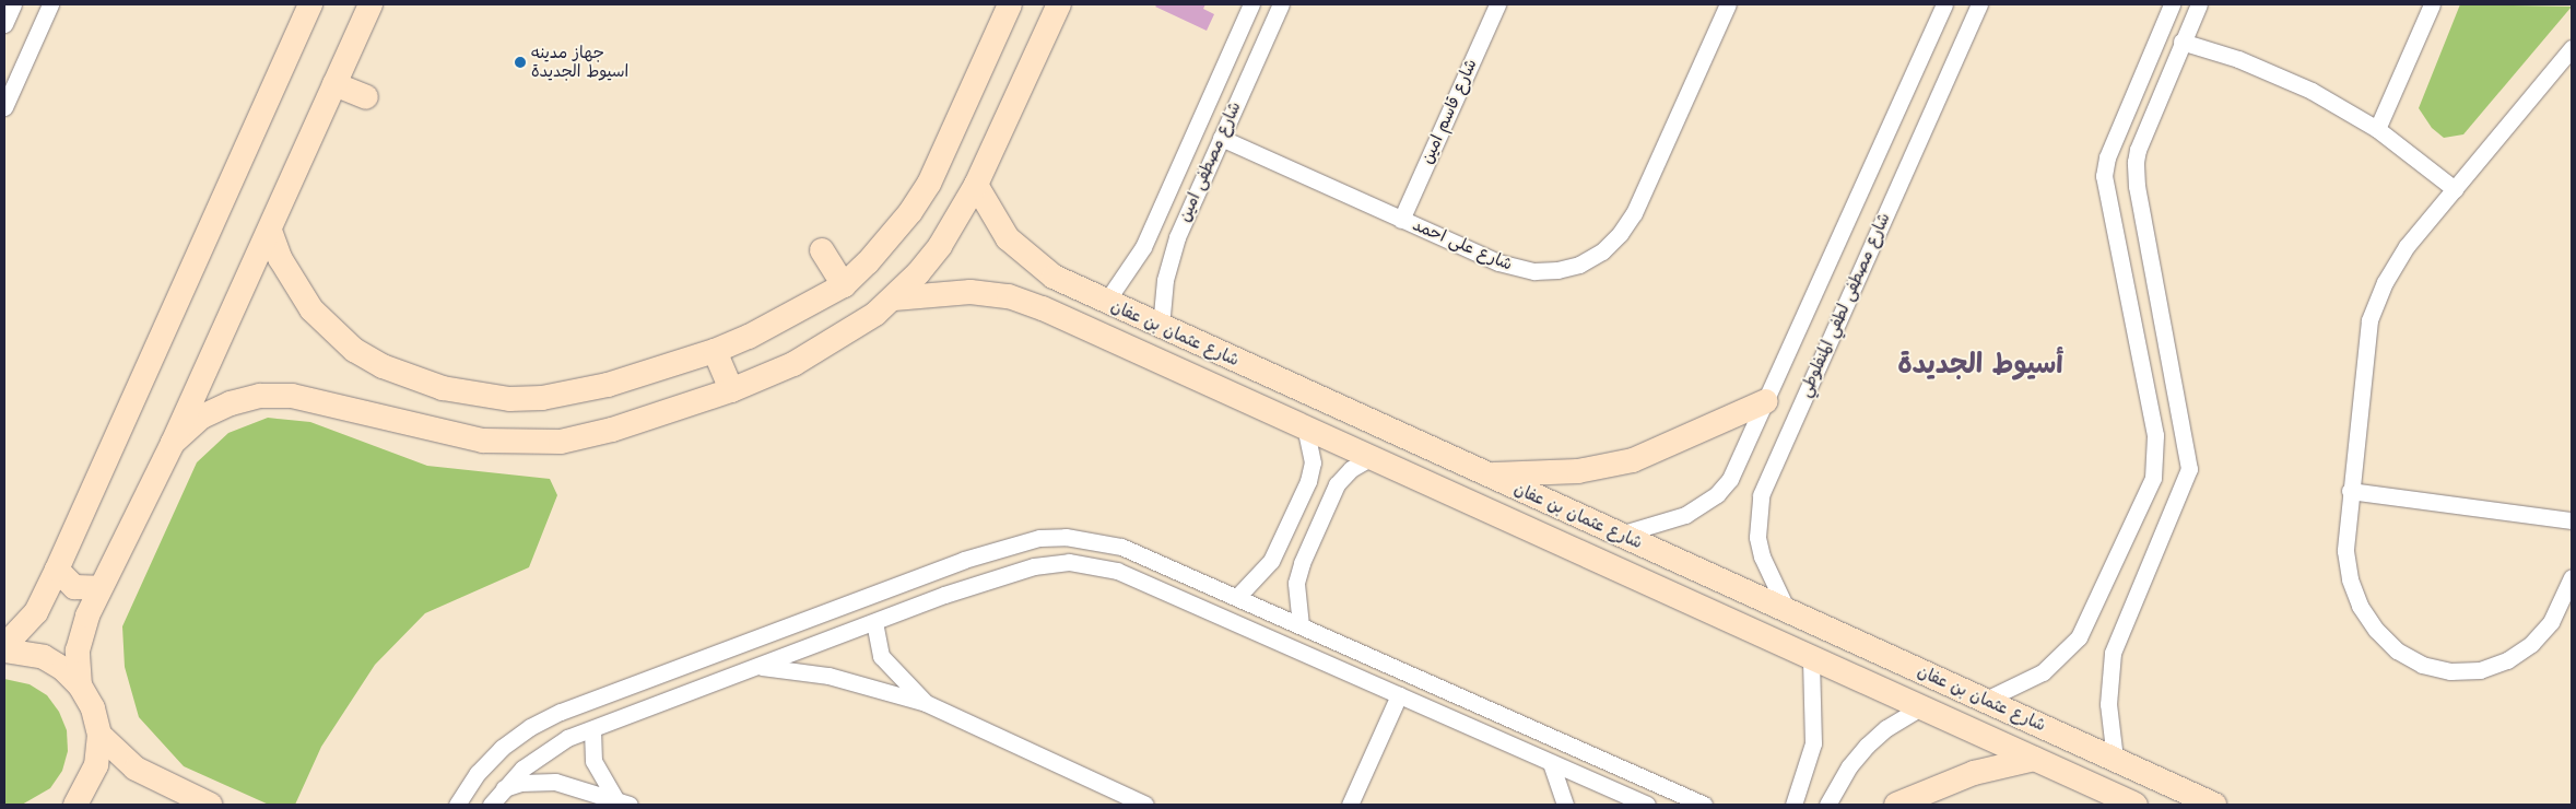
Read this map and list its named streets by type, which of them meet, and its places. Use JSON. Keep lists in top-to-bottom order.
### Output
{
  "streets": {
    "street": [
      "شارع قاسم امين",
      "شارع مصطفى امين",
      "شارع على احمد",
      "شارع مصطفى لطفي المنفلوطي",
      "شارع عثمان بن عفان"
    ]
  },
  "crossings": [
    ["شارع قاسم امين", "شارع على احمد"],
    ["شارع مصطفى امين", "شارع على احمد"],
    ["شارع مصطفى امين", "شارع عثمان بن عفان"],
    ["شارع مصطفى لطفي المنفلوطي", "شارع عثمان بن عفان"]
  ],
  "districts": ["أسيوط الجديدة"],
  "places": ["جهاز مدينه اسيوط الجديدة"]
}
